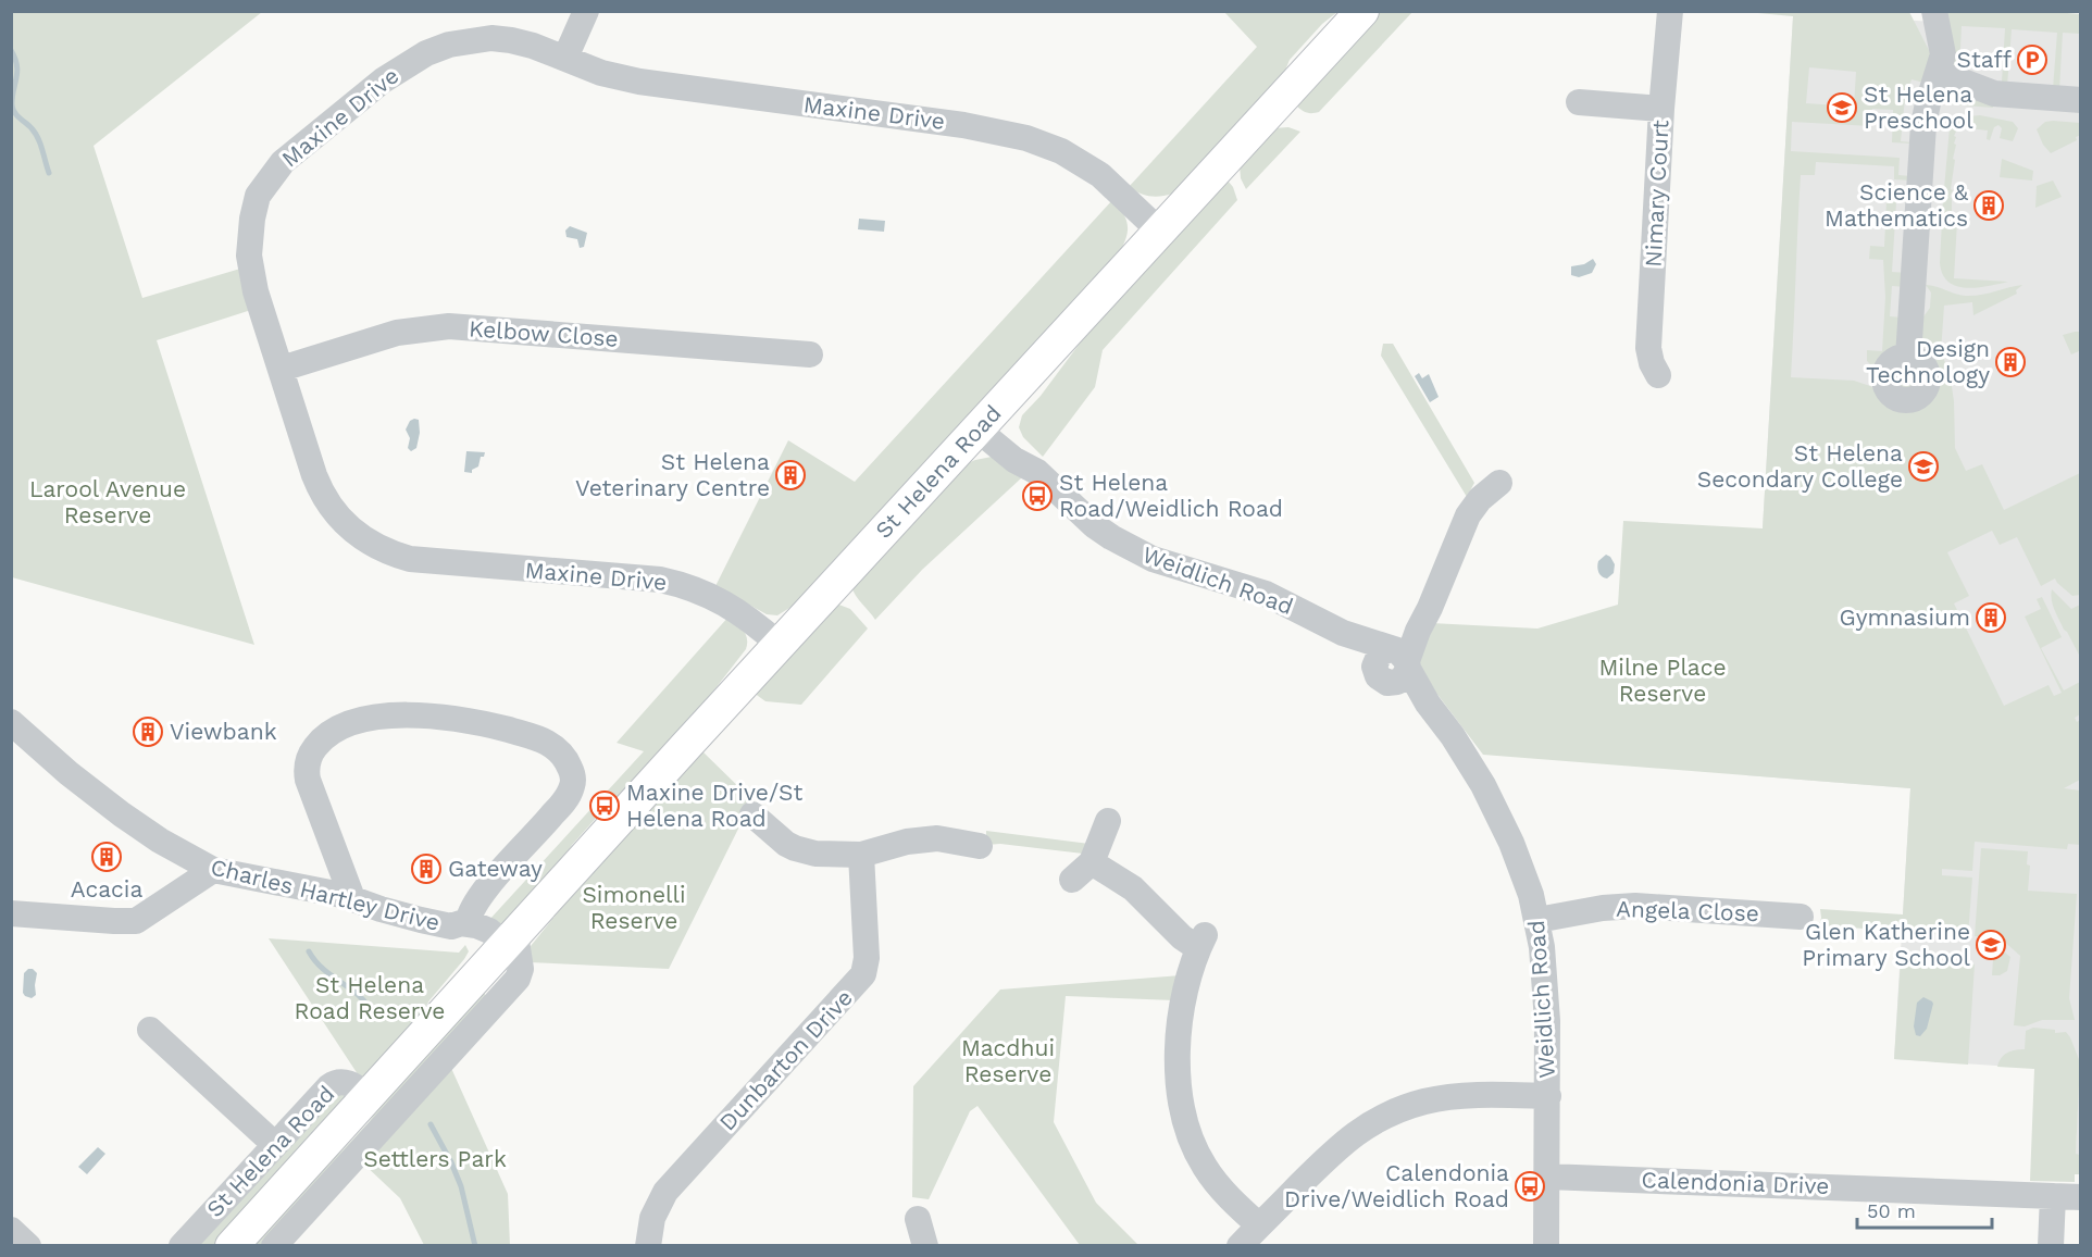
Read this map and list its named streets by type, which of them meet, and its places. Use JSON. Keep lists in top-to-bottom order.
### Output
{
  "streets": {
    "main road": ["St Helena Road"],
    "street": [
      "Maxine Drive",
      "Nimary Court",
      "Kelbow Close",
      "Weidlich Road",
      "Charles Hartley Drive",
      "Angela Close",
      "Dunbarton Drive",
      "Calendonia Drive"
    ]
  },
  "crossings": [
    ["Maxine Drive", "Kelbow Close"],
    ["Maxine Drive", "St Helena Road"],
    ["St Helena Road", "Weidlich Road"],
    ["St Helena Road", "Charles Hartley Drive"],
    ["Weidlich Road", "Angela Close"],
    ["Weidlich Road", "Calendonia Drive"]
  ],
  "parks": [
    "Larool Avenue Reserve",
    "Milne Place Reserve",
    "Simonelli Reserve",
    "St Helena Road Reserve",
    "Macdhui Reserve",
    "Settlers Park"
  ],
  "places": {
    "parking": ["Staff"],
    "school or university": ["St Helena Preschool", "St Helena Secondary College", "Glen Katherine Primary School"],
    "building": [
      "Science & Mathematics",
      "Design Technology",
      "St Helena Veterinary Centre",
      "Gymnasium",
      "Viewbank",
      "Acacia",
      "Gateway"
    ],
    "bus stop": ["St Helena Road/Weidlich Road", "Maxine Drive/St Helena Road", "Calendonia Drive/Weidlich Road"]
  },
  "scale_bar": "50 m"
}
